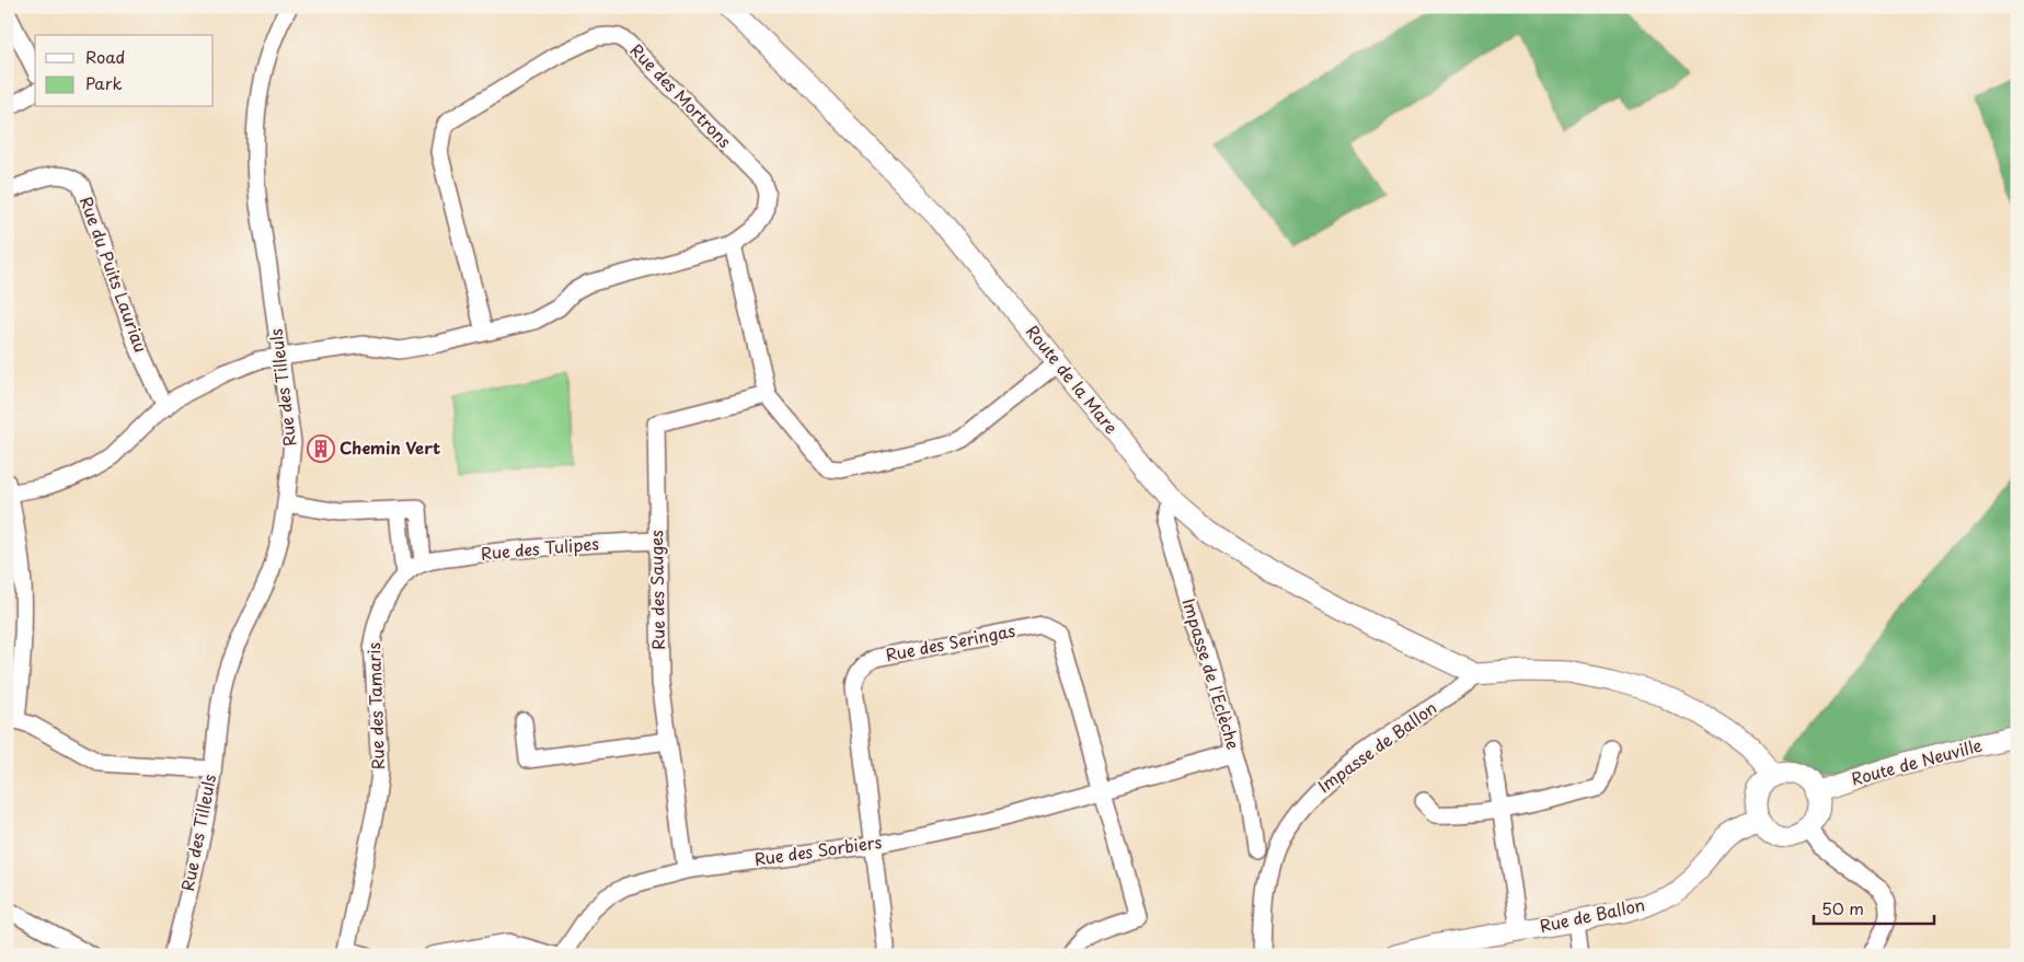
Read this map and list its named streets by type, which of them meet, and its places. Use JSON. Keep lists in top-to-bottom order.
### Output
{
  "streets": {
    "street": [
      "Rue des Mortrons",
      "Rue du Puits Lauriau",
      "Route de la Mare",
      "Rue des Tilleuls",
      "Rue des Tulipes",
      "Rue des Sauges",
      "Rue des Seringas",
      "Impasse de l'Eclèche",
      "Rue des Tamaris",
      "Impasse de Ballon",
      "Route de Neuville",
      "Rue des Sorbiers",
      "Rue de Ballon"
    ]
  },
  "crossings": [
    ["Rue des Mortrons", "Rue du Puits Lauriau"],
    ["Rue des Mortrons", "Rue des Tilleuls"],
    ["Route de la Mare", "Impasse de l'Eclèche"],
    ["Route de la Mare", "Impasse de Ballon"],
    ["Rue des Tulipes", "Rue des Sauges"],
    ["Rue des Tulipes", "Rue des Tamaris"],
    ["Rue des Sauges", "Rue des Sorbiers"],
    ["Rue des Seringas", "Rue des Sorbiers"],
    ["Impasse de l'Eclèche", "Rue des Sorbiers"],
    ["Route de Neuville", "Rue de Ballon"]
  ],
  "places": {
    "building": ["Chemin Vert"]
  },
  "legend": ["Road", "Park"],
  "scale_bar": "50 m"
}
